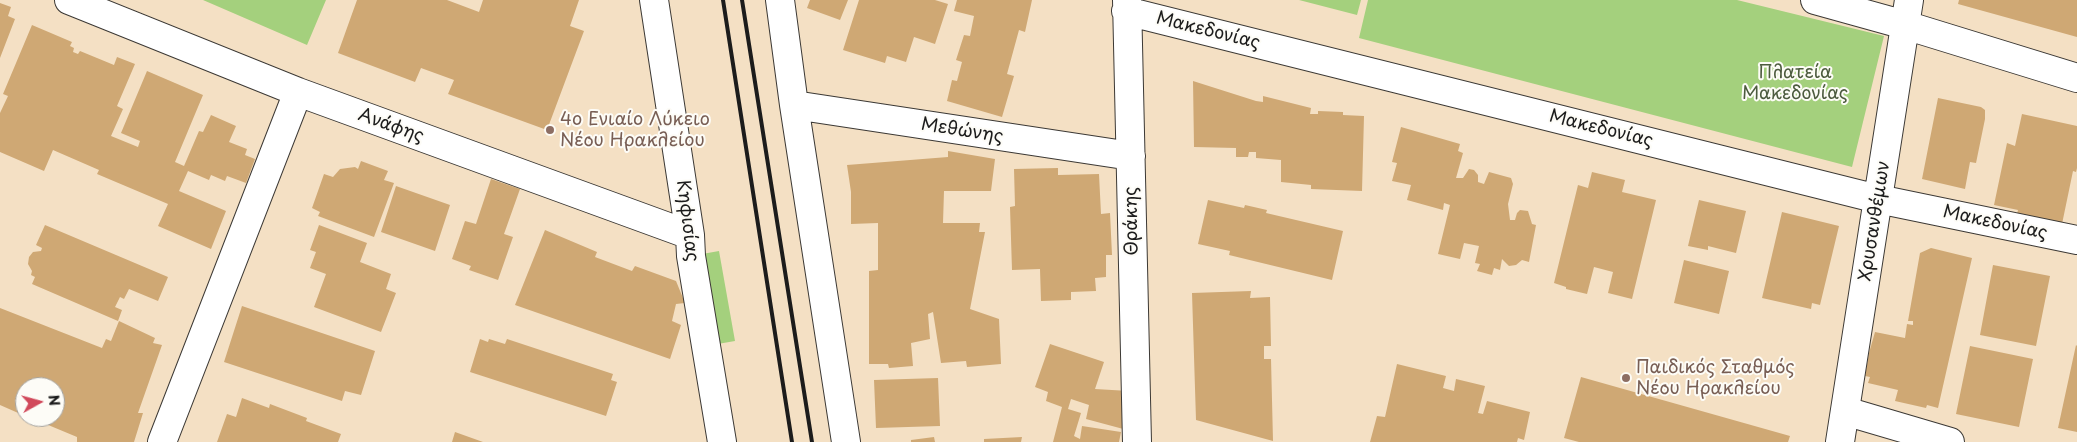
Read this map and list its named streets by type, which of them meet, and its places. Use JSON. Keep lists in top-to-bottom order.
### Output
{
  "streets": {
    "street": [
      "Μακεδονίας",
      "Ανάφης",
      "Μεθώνης",
      "Κηφισίας",
      "Θράκης",
      "Χρυσανθέμων"
    ]
  },
  "crossings": [
    ["Μακεδονίας", "Θράκης"],
    ["Μακεδονίας", "Χρυσανθέμων"],
    ["Ανάφης", "Κηφισίας"],
    ["Μεθώνης", "Θράκης"]
  ],
  "parks": ["Πλατεία Μακεδονίας"],
  "places": ["4ο Ενιαίο Λύκειο Νέου Ηρακλείου", "Παιδικός Σταθμός Νέου Ηρακλείου"],
  "north": "right"
}
